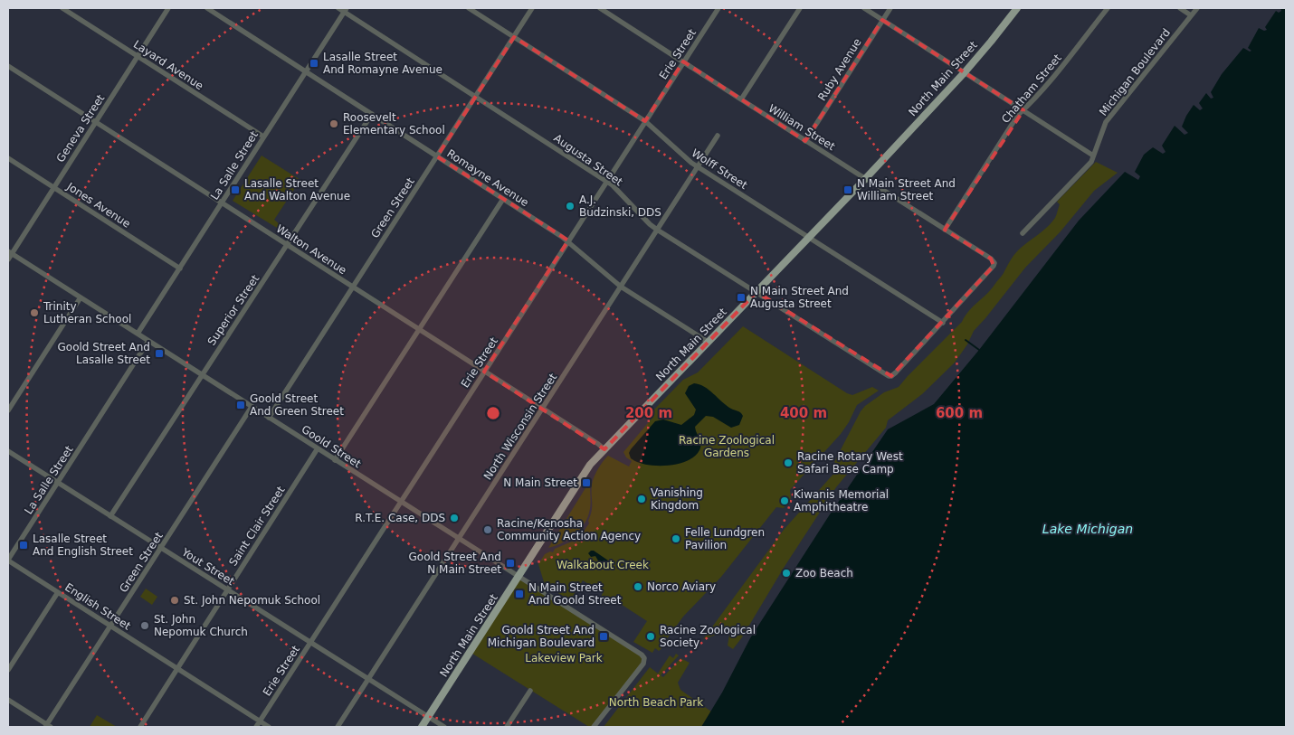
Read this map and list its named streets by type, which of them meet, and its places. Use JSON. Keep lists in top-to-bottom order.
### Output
{
  "streets": {
    "main road": ["North Main Street"],
    "street": [
      "Erie Street",
      "Layard Avenue",
      "Ruby Avenue",
      "Michigan Boulevard",
      "Chatham Street",
      "William Street",
      "Geneva Street",
      "Augusta Street",
      "La Salle Street",
      "Wolff Street",
      "Romayne Avenue",
      "Jones Avenue",
      "Green Street",
      "Walton Avenue",
      "Superior Street",
      "North Wisconsin Street",
      "Goold Street",
      "Saint Clair Street",
      "Yout Street",
      "English Street"
    ]
  },
  "crossings": [
    ["Erie Street", "William Street"],
    ["Erie Street", "Augusta Street"],
    ["Erie Street", "Wolff Street"],
    ["Erie Street", "Romayne Avenue"],
    ["Erie Street", "Walton Avenue"],
    ["Erie Street", "Goold Street"],
    ["Erie Street", "Yout Street"],
    ["Erie Street", "English Street"],
    ["Layard Avenue", "Geneva Street"],
    ["Layard Avenue", "La Salle Street"],
    ["Ruby Avenue", "William Street"],
    ["North Main Street", "William Street"],
    ["North Main Street", "Augusta Street"],
    ["North Main Street", "Wolff Street"],
    ["North Main Street", "Romayne Avenue"],
    ["North Main Street", "Walton Avenue"],
    ["North Main Street", "Goold Street"],
    ["North Main Street", "Yout Street"],
    ["Chatham Street", "William Street"],
    ["William Street", "Augusta Street"],
    ["William Street", "Wolff Street"],
    ["Geneva Street", "Jones Avenue"],
    ["Geneva Street", "Walton Avenue"],
    ["Geneva Street", "Goold Street"],
    ["Augusta Street", "La Salle Street"],
    ["Augusta Street", "Wolff Street"],
    ["Augusta Street", "Green Street"],
    ["Augusta Street", "North Wisconsin Street"],
    ["La Salle Street", "Romayne Avenue"],
    ["La Salle Street", "Jones Avenue"],
    ["La Salle Street", "Walton Avenue"],
    ["La Salle Street", "Goold Street"],
    ["La Salle Street", "Yout Street"],
    ["La Salle Street", "English Street"],
    ["Wolff Street", "Green Street"],
    ["Wolff Street", "North Wisconsin Street"],
    ["Romayne Avenue", "Green Street"],
    ["Romayne Avenue", "Superior Street"],
    ["Romayne Avenue", "North Wisconsin Street"],
    ["Green Street", "Walton Avenue"],
    ["Green Street", "Goold Street"],
    ["Green Street", "Yout Street"],
    ["Green Street", "English Street"],
    ["Walton Avenue", "Superior Street"],
    ["Walton Avenue", "North Wisconsin Street"],
    ["Superior Street", "Goold Street"],
    ["Superior Street", "Yout Street"],
    ["North Wisconsin Street", "Goold Street"],
    ["North Wisconsin Street", "Yout Street"],
    ["Goold Street", "Saint Clair Street"],
    ["Saint Clair Street", "Yout Street"],
    ["Saint Clair Street", "English Street"]
  ],
  "water": ["Lake Michigan"],
  "parks": [
    "Racine Zoological Gardens",
    "Walkabout Creek",
    "Lakeview Park",
    "North Beach Park"
  ],
  "places": {
    "transit": [
      "Lasalle Street And Romayne Avenue",
      "Lasalle Street And Walton Avenue",
      "N Main Street And William Street",
      "N Main Street And Augusta Street",
      "Goold Street And Lasalle Street",
      "Goold Street And Green Street",
      "N Main Street",
      "Lasalle Street And English Street",
      "Goold Street And N Main Street",
      "N Main Street And Goold Street",
      "Goold Street And Michigan Boulevard"
    ],
    "other": [
      "Roosevelt Elementary School",
      "A.J. Budzinski, DDS",
      "Trinity Lutheran School",
      "Racine Rotary West Safari Base Camp",
      "Vanishing Kingdom",
      "Kiwanis Memorial Amphitheatre",
      "R.T.E. Case, DDS",
      "Racine/Kenosha Community Action Agency",
      "Felle Lundgren Pavilion",
      "Zoo Beach",
      "Norco Aviary",
      "St. John Nepomuk School",
      "St. John Nepomuk Church",
      "Racine Zoological Society"
    ]
  },
  "rings": ["200 m", "400 m", "600 m"]
}
